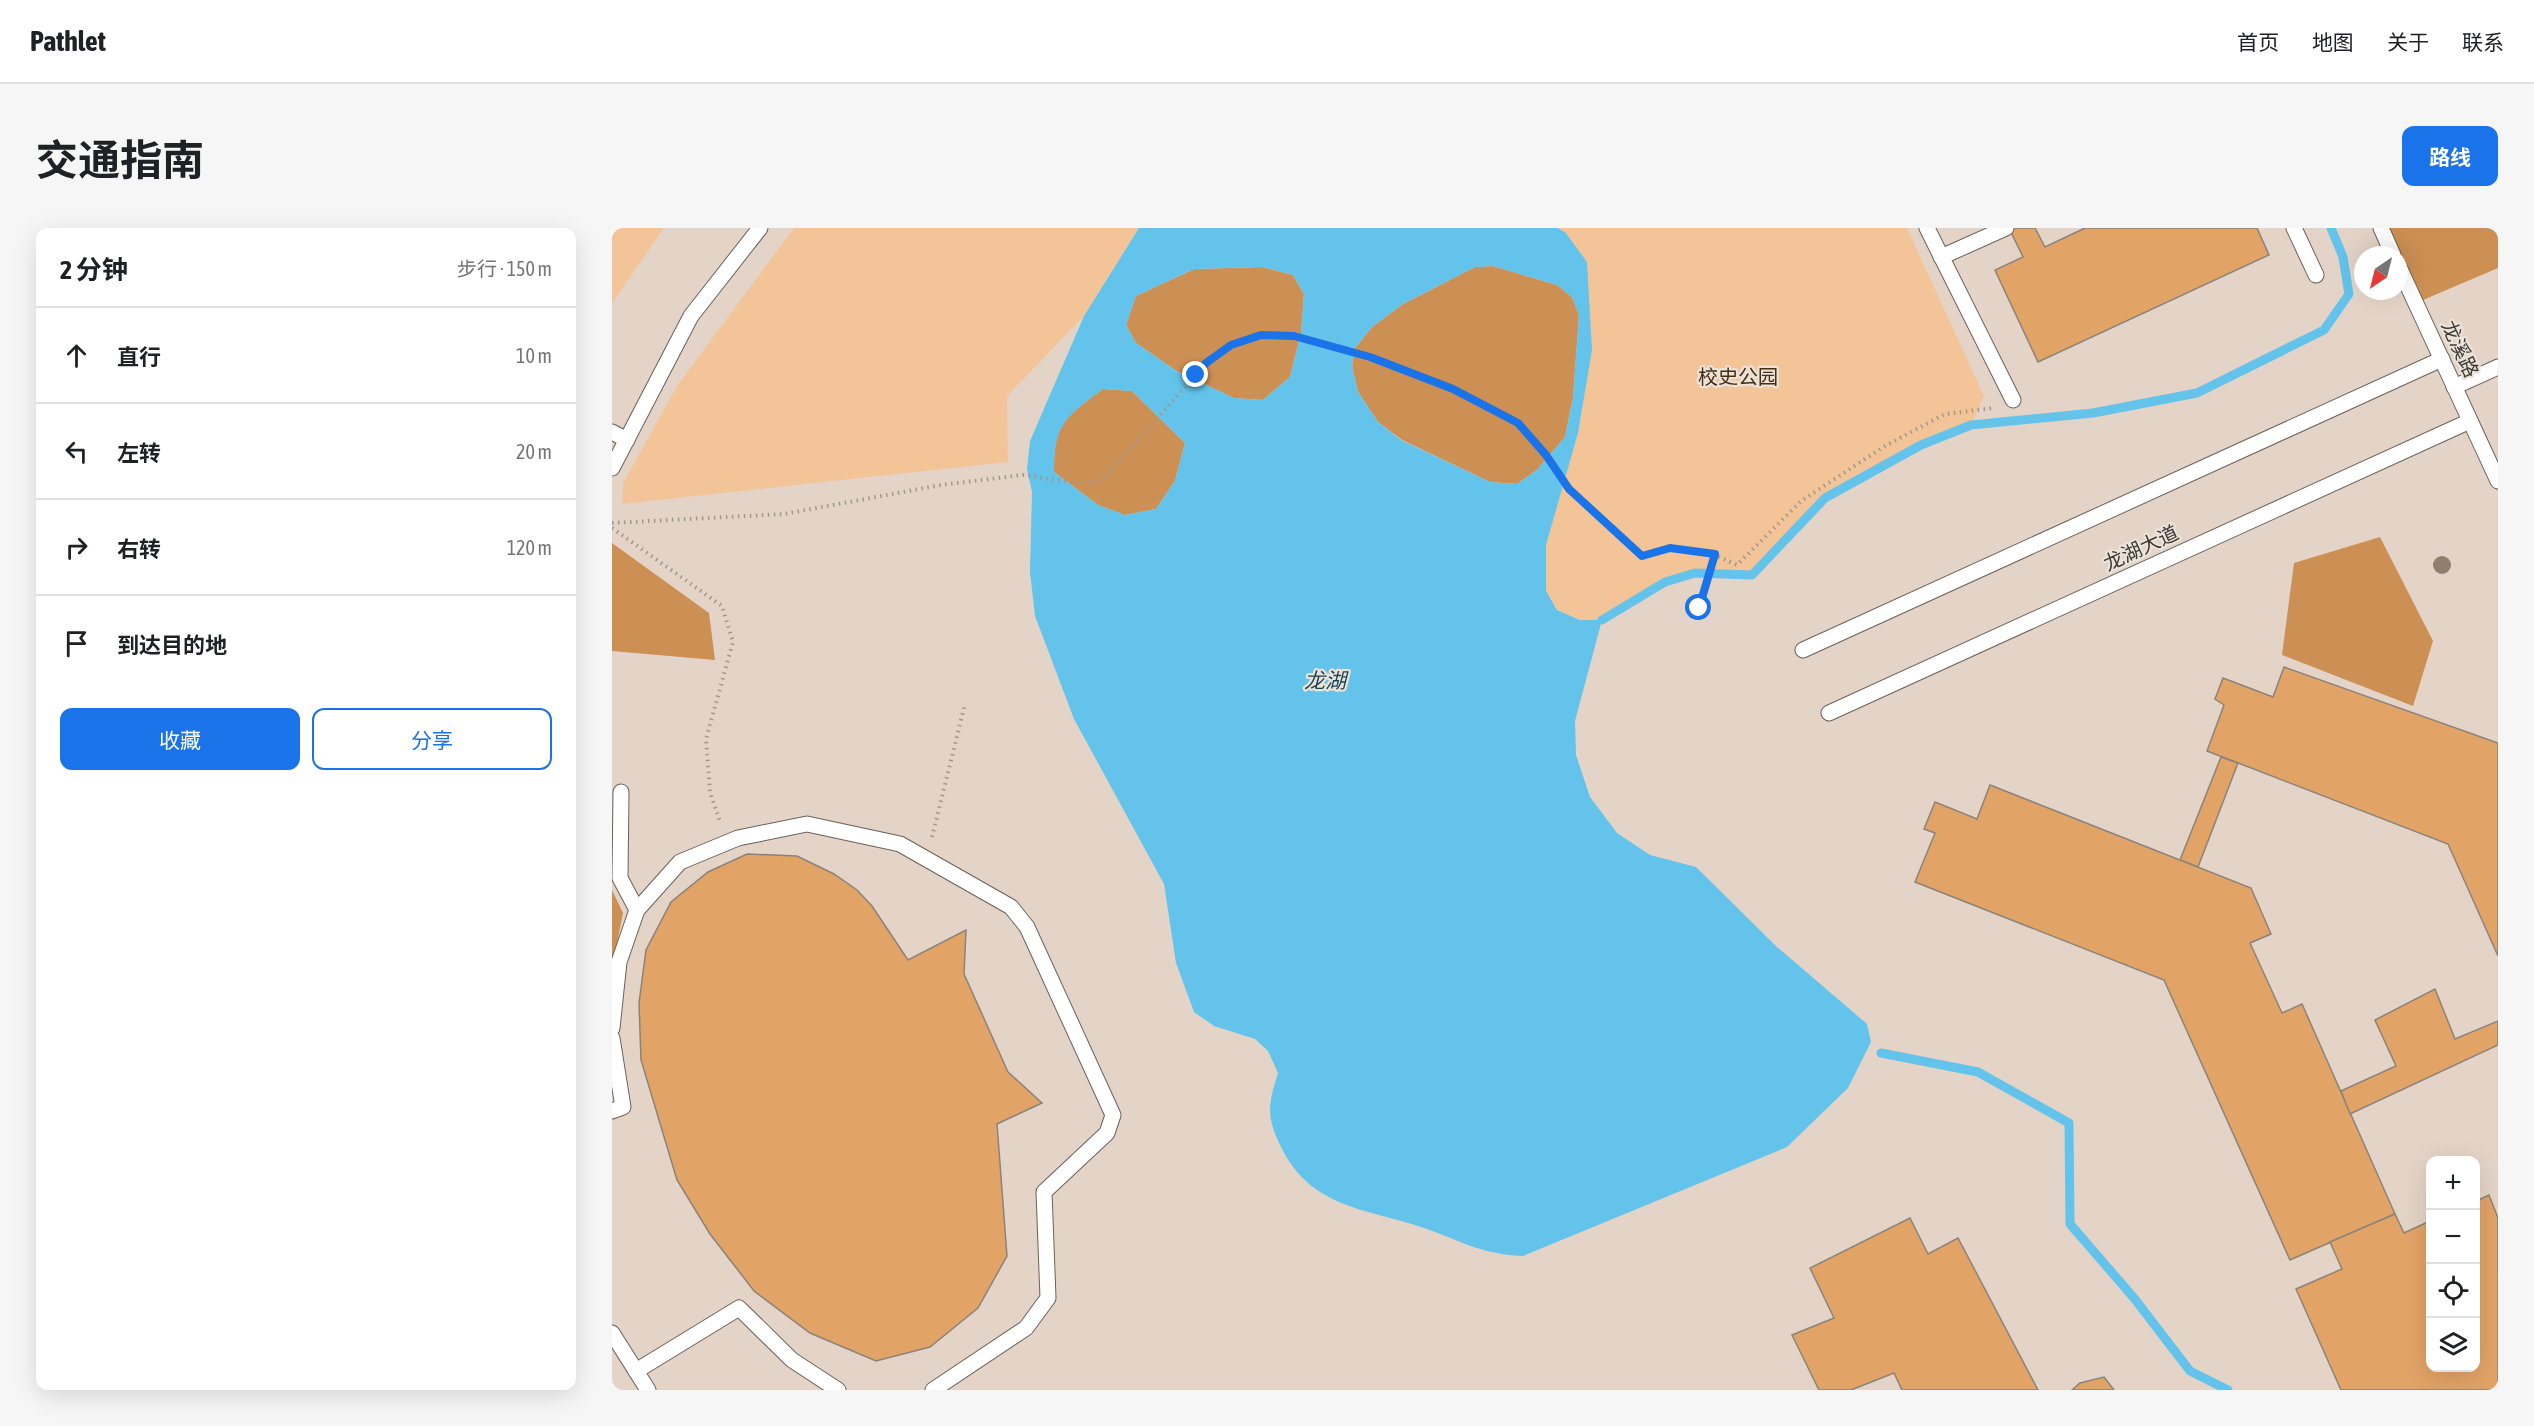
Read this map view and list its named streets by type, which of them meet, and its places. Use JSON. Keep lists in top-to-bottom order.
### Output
{
  "streets": {
    "lane": ["龙溪路", "龙湖大道"]
  },
  "crossings": [
    ["龙溪路", "龙湖大道"]
  ],
  "water": ["龙湖"],
  "parks": ["校史公园"],
  "north": "bottom left",
  "page": {
    "header": "Pathlet",
    "nav": [
      "首页",
      "地图",
      "关于",
      "联系"
    ],
    "title": "交通指南",
    "buttons": [
      "路线",
      ["收藏", "分享"]
    ],
    "heading": ["2 分钟", "步行 · 150 m"],
    "list": [
      ["直行", "10 m"],
      ["左转", "20 m"],
      ["右转", "120 m"],
      "到达目的地"
    ],
    "map_buttons": ["+", "−"]
  }
}
